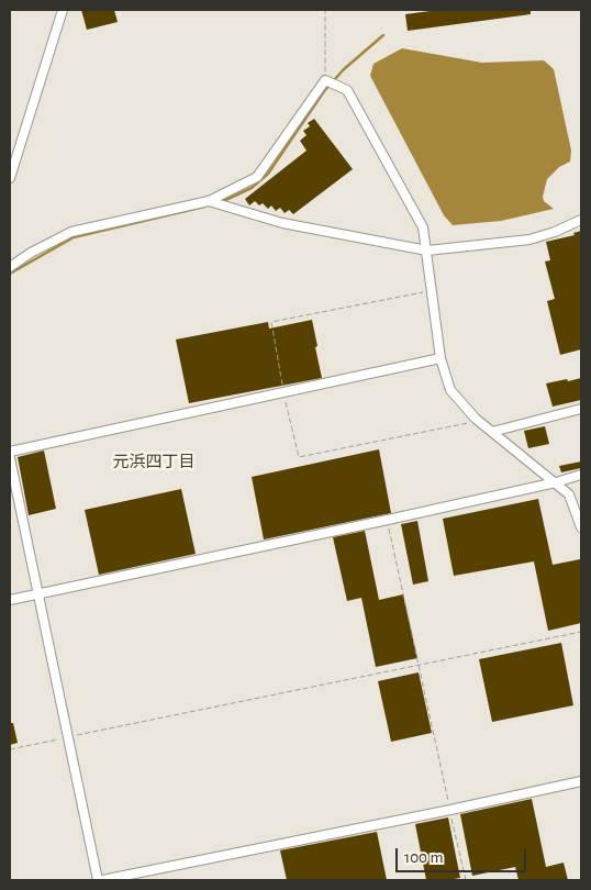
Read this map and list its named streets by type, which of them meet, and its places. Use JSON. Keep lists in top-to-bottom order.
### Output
{
  "districts": ["元浜四丁目"],
  "scale_bar": "100 m"
}
